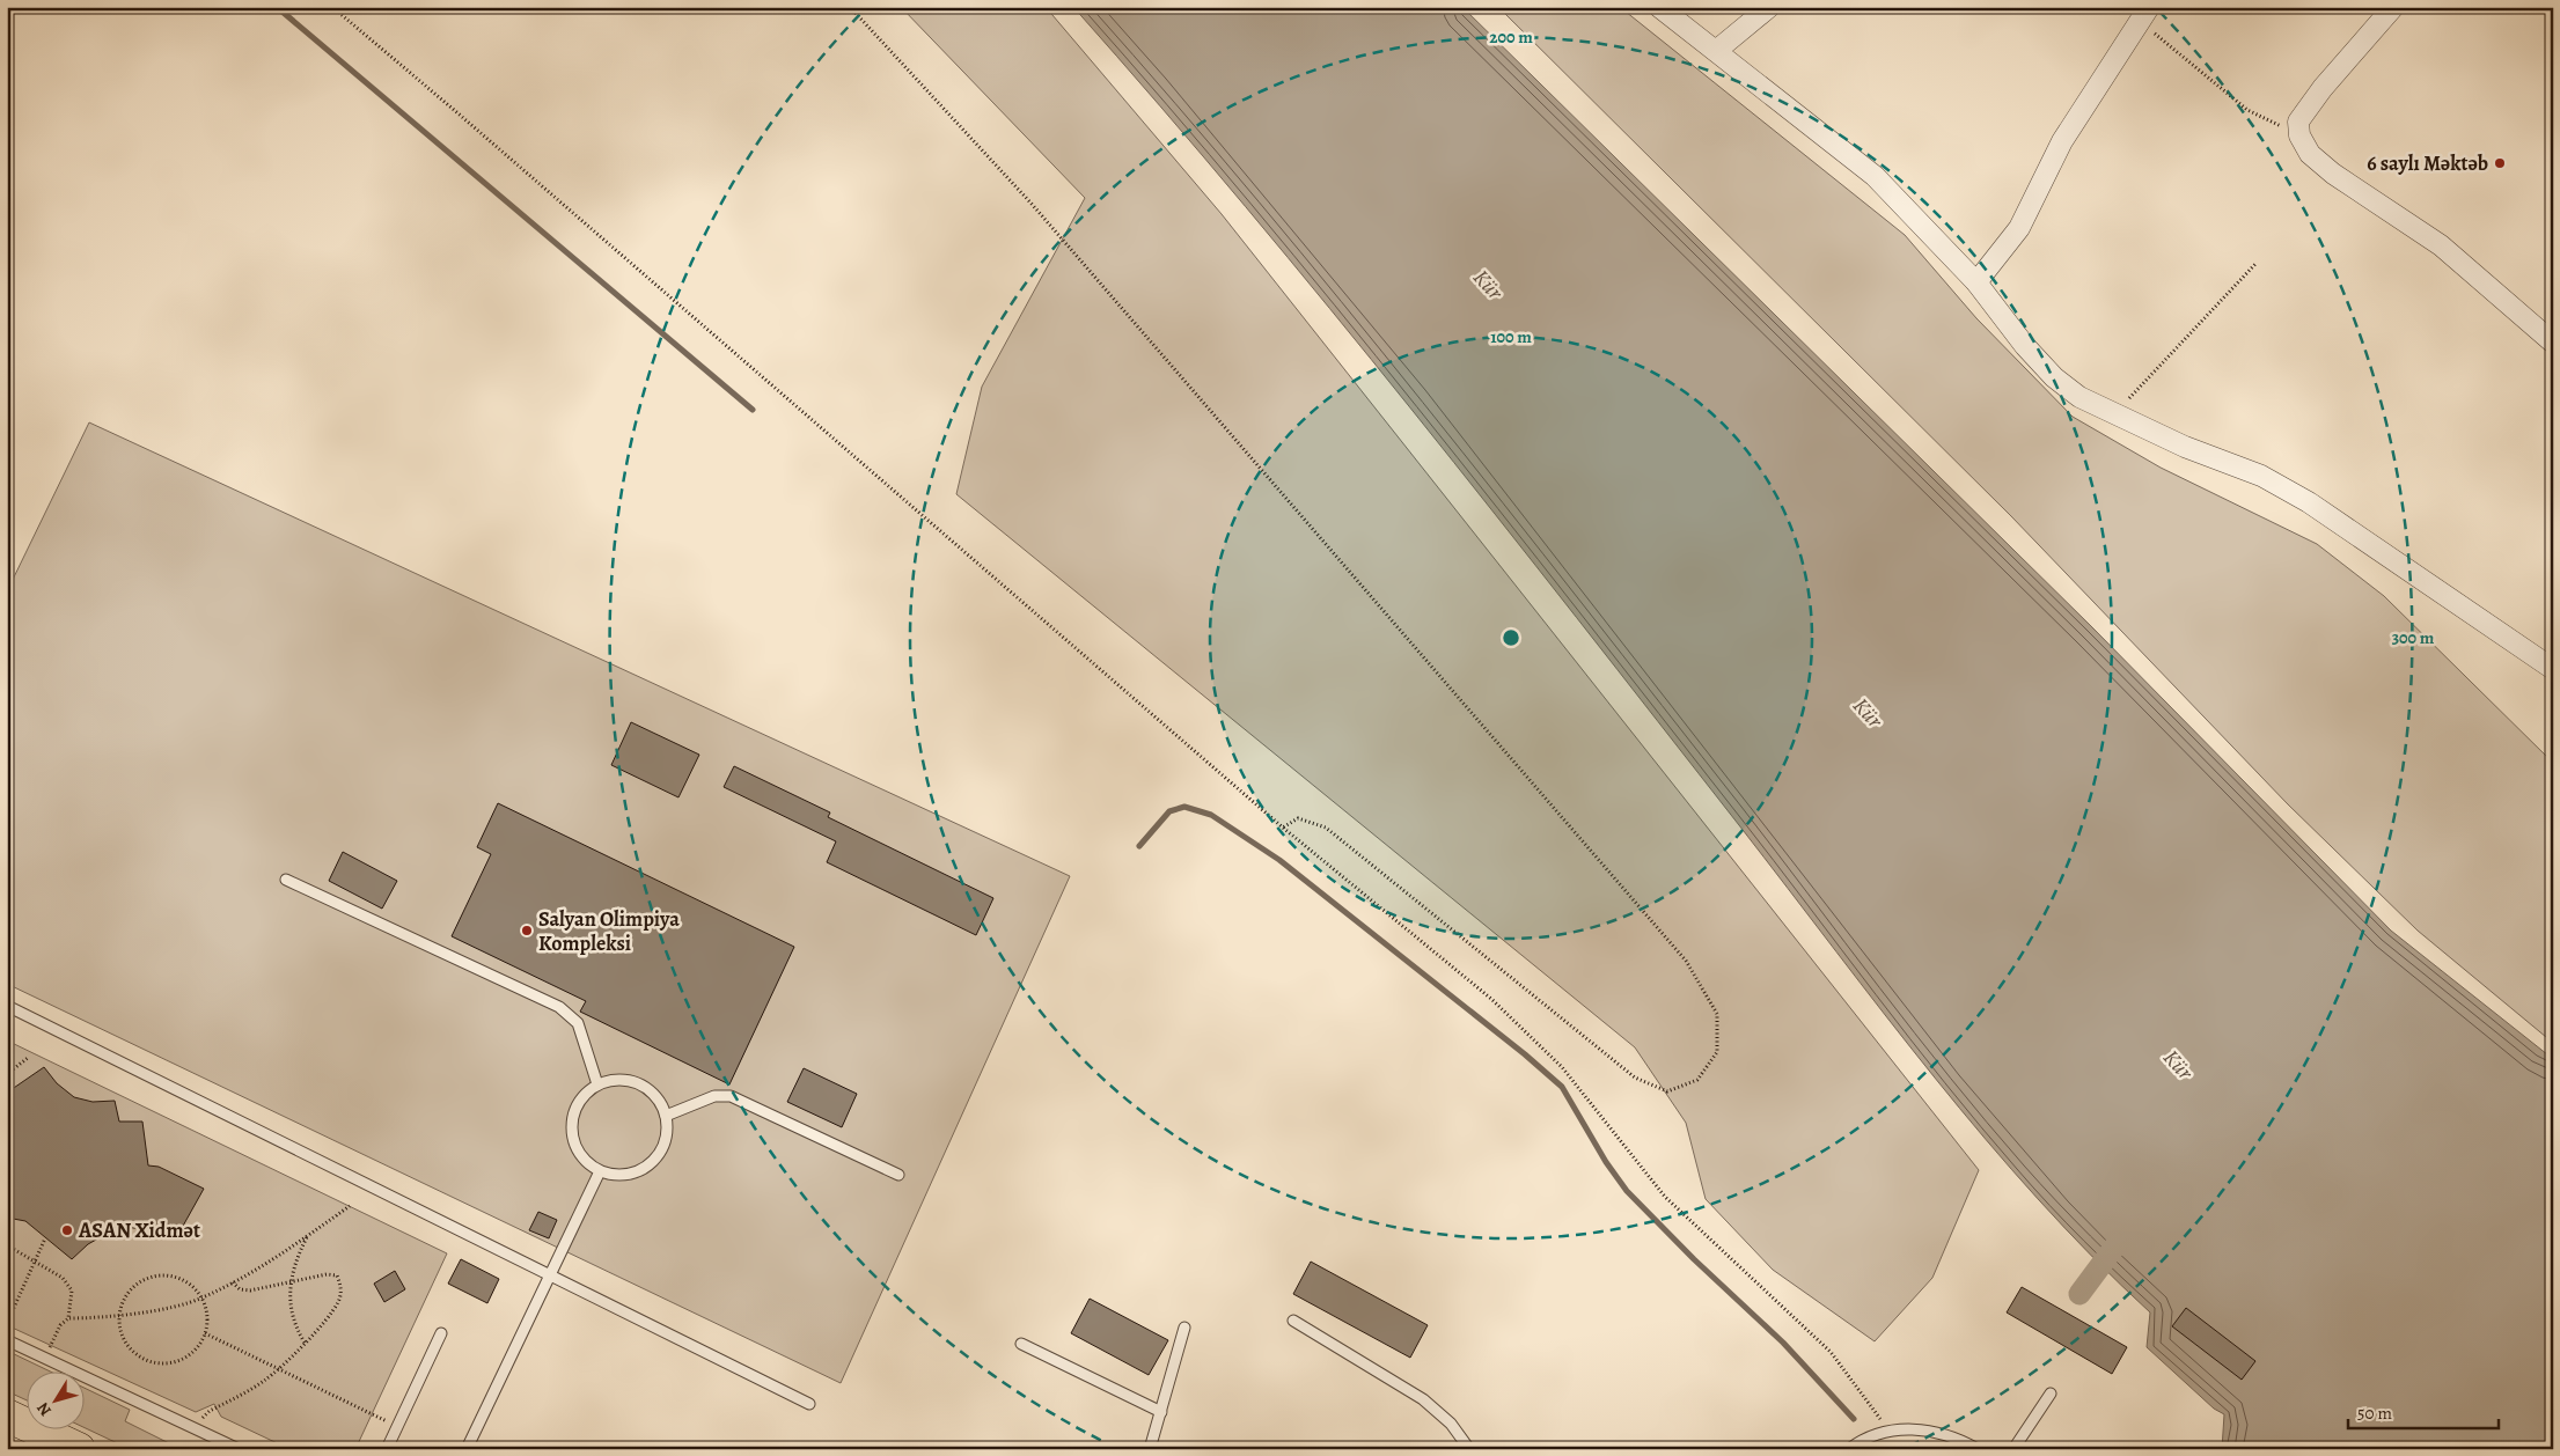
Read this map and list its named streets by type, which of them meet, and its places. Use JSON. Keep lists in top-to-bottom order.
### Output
{
  "water": ["Kür"],
  "places": ["6 saylı Məktəb", "Salyan Olimpiya Kompleksi", "ASAN Xidmət"],
  "scale_bar": "50 m",
  "north": "bottom left",
  "rings": ["200 m", "100 m", "300 m"]
}
